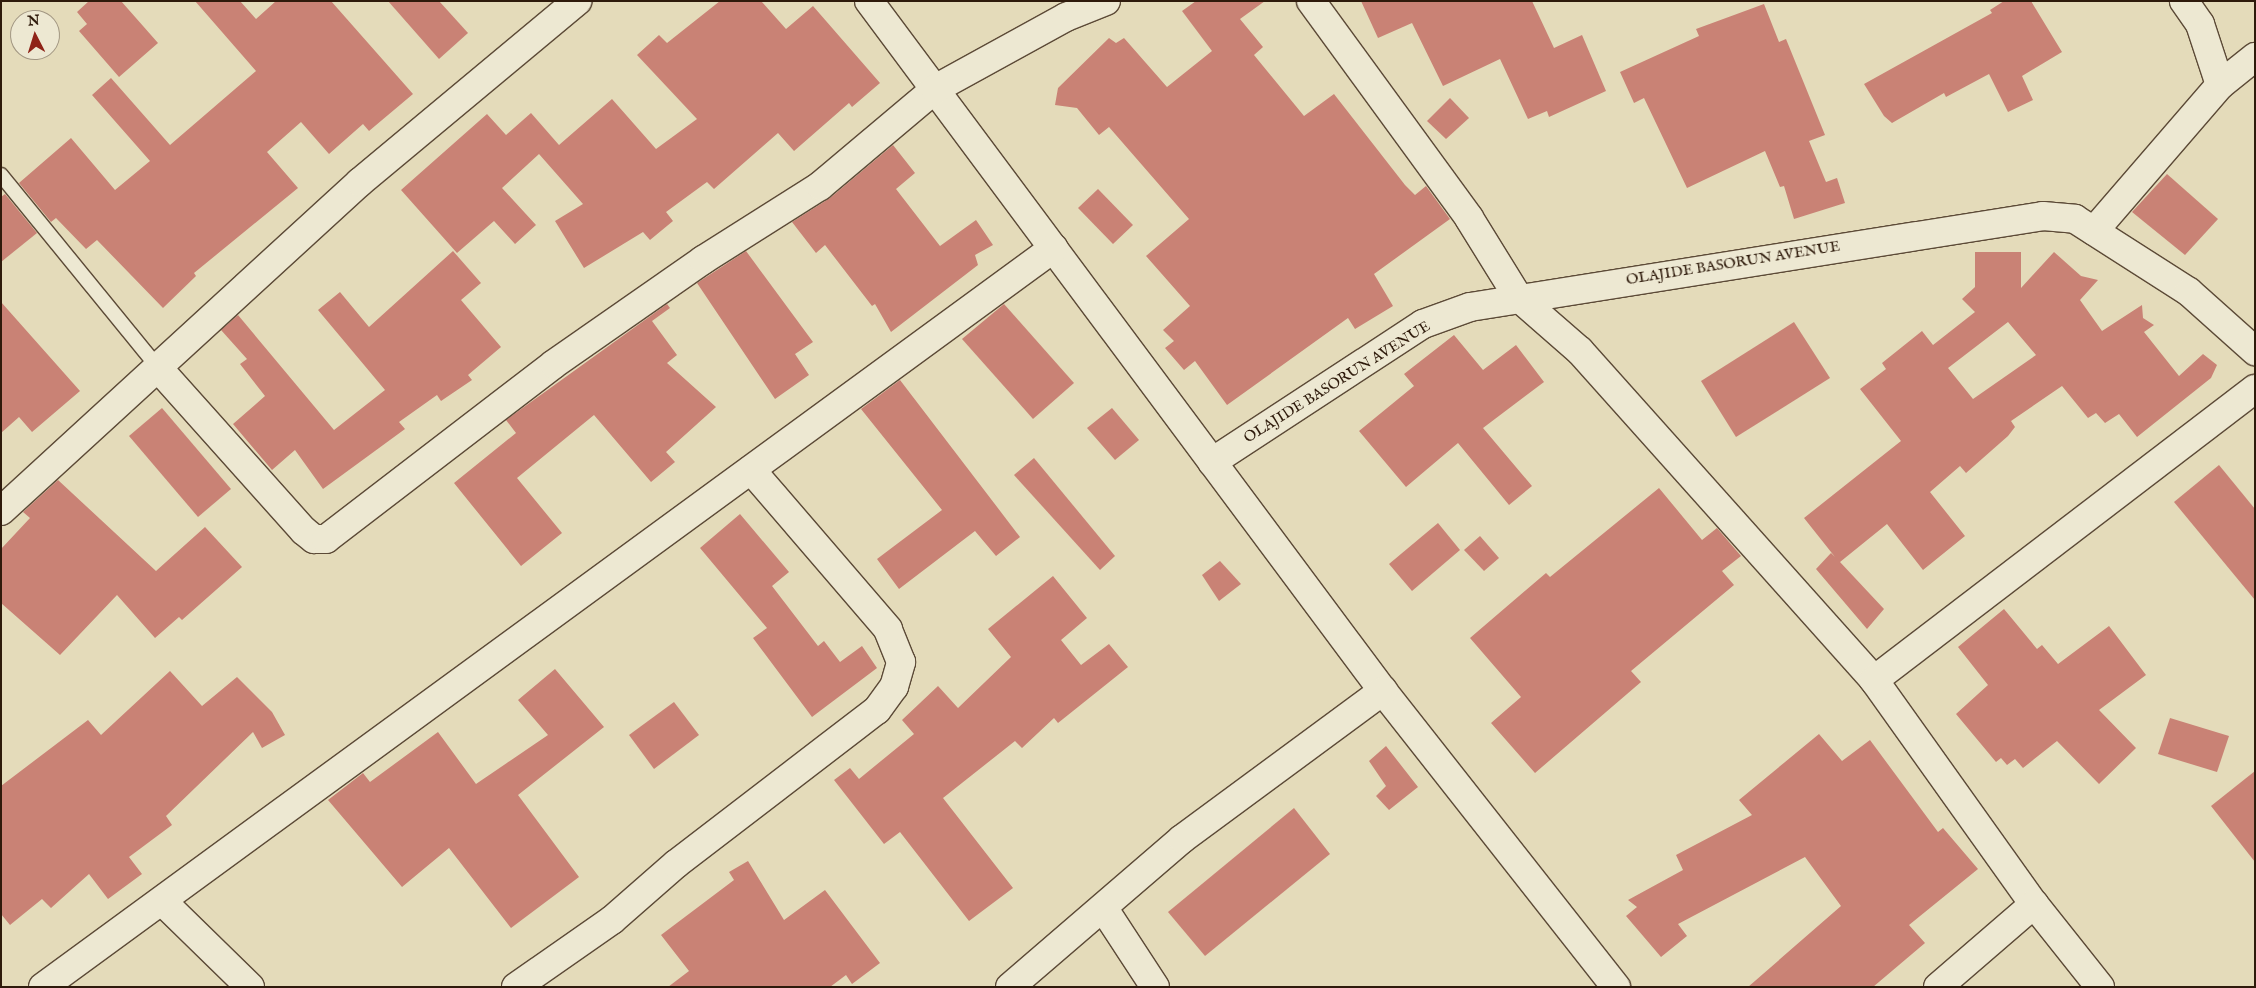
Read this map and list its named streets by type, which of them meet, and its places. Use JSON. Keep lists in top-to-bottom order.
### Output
{
  "streets": {
    "street": ["OLAJIDE BASORUN AVENUE"]
  },
  "north": "top"
}
